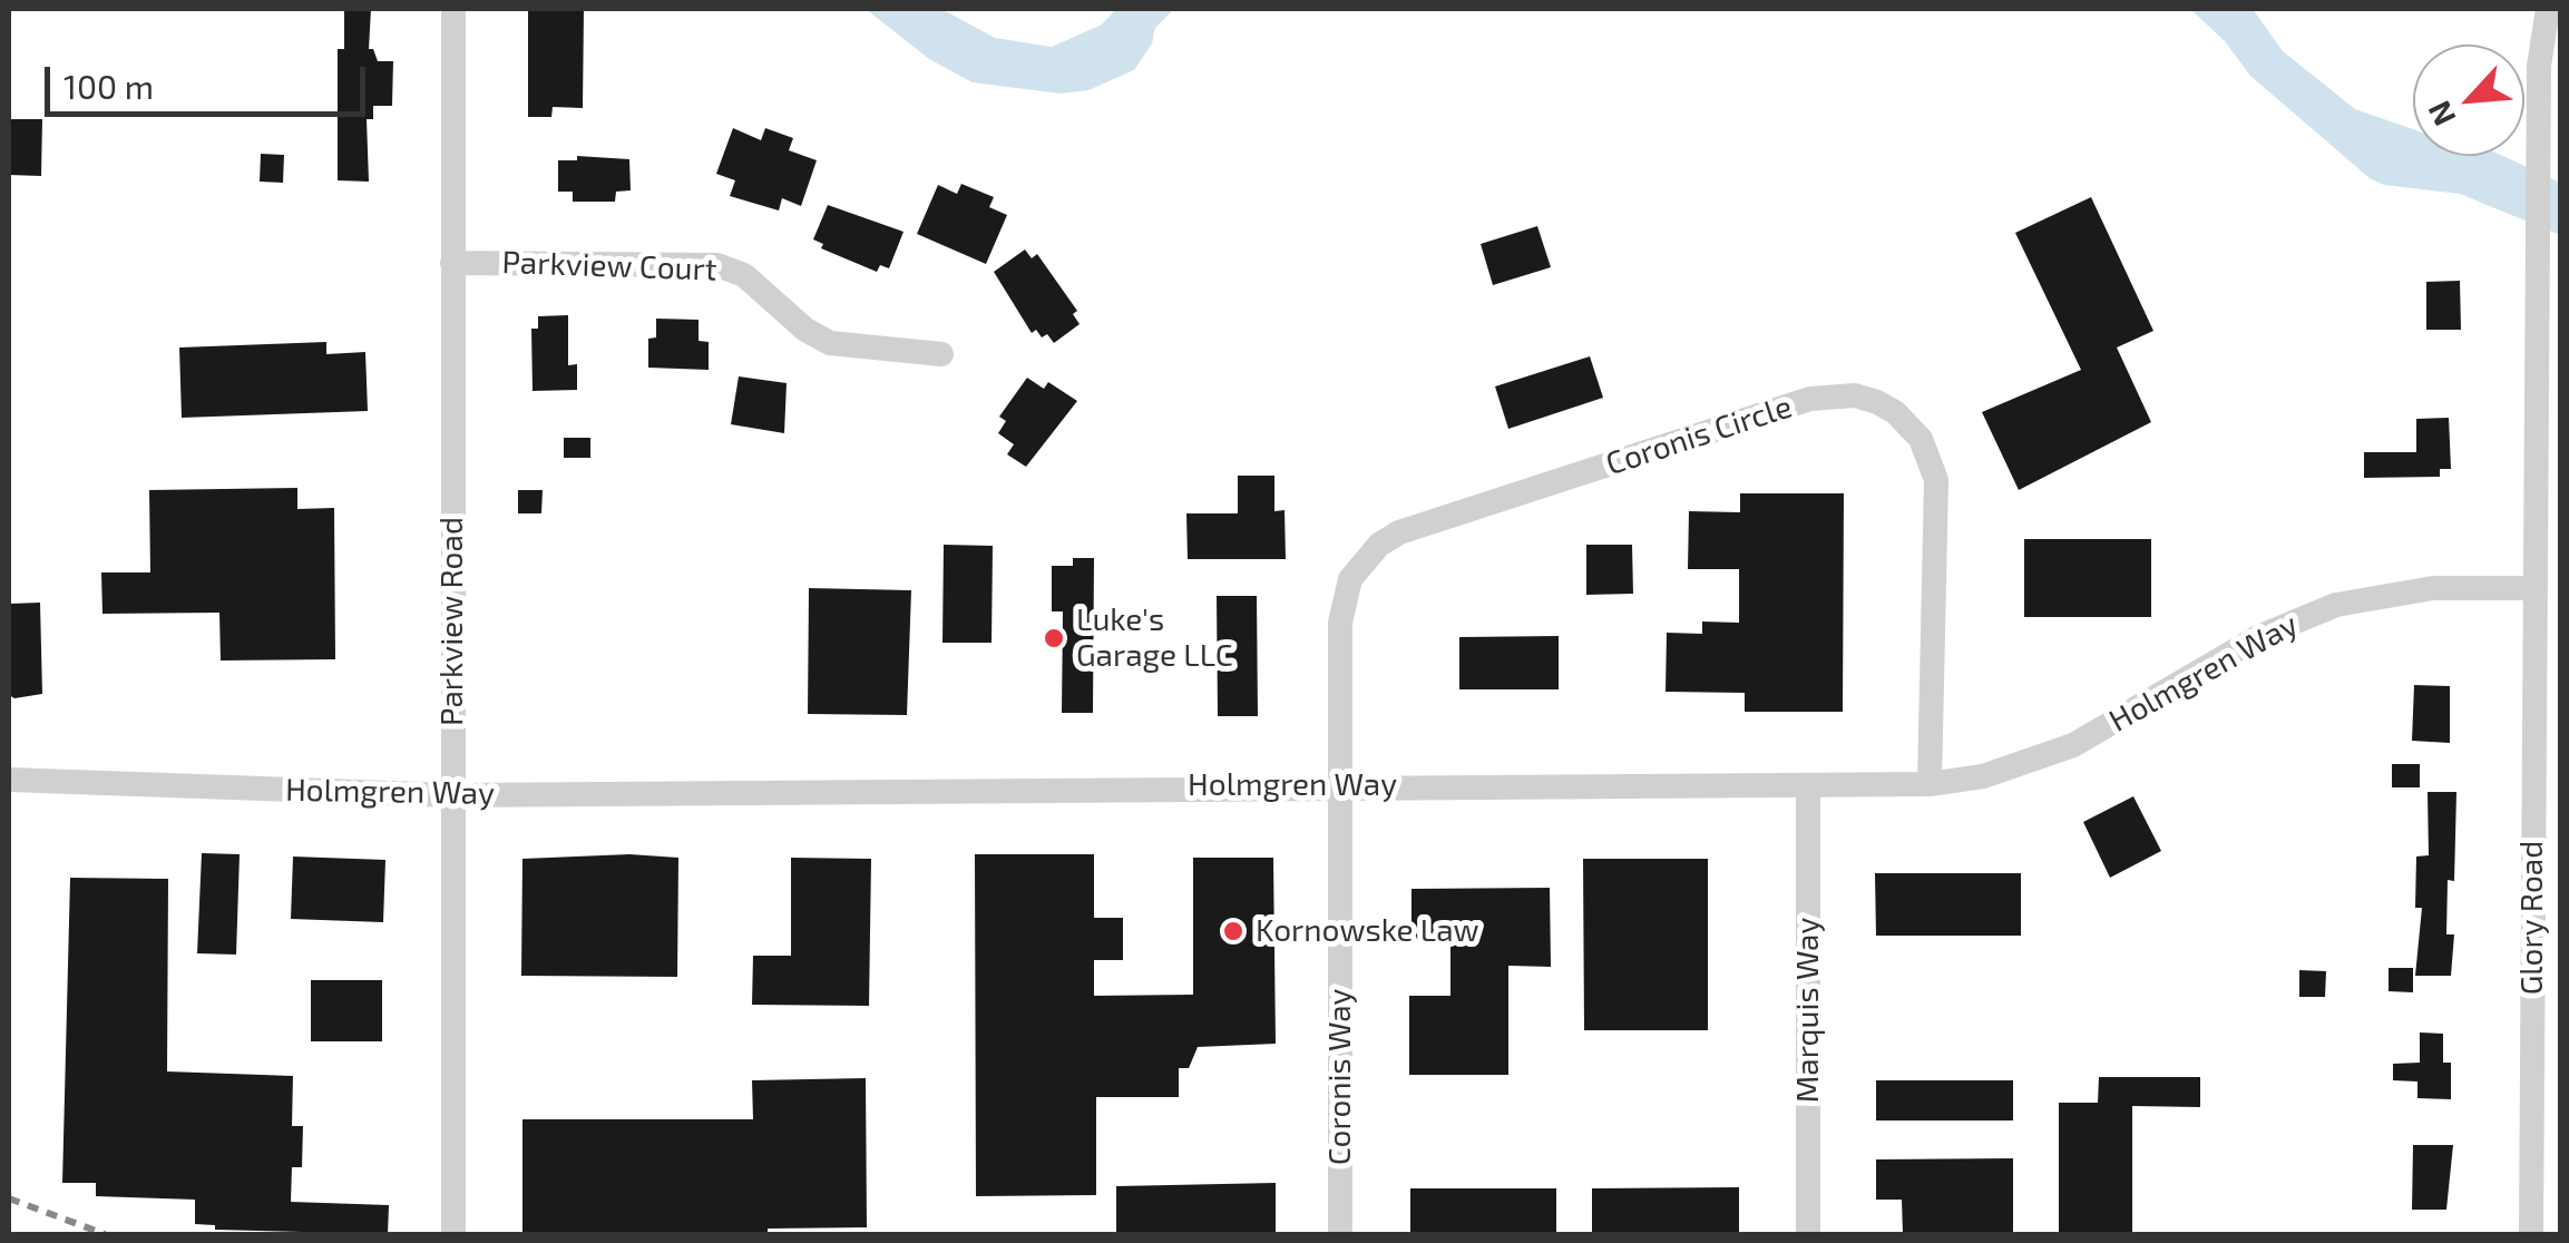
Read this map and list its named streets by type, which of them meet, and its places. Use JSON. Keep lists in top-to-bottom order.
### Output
{
  "streets": {
    "street": [
      "Parkview Court",
      "Coronis Circle",
      "Parkview Road",
      "Holmgren Way",
      "Glory Road",
      "Marquis Way",
      "Coronis Way"
    ]
  },
  "crossings": [
    ["Parkview Court", "Parkview Road"],
    ["Coronis Circle", "Holmgren Way"],
    ["Coronis Circle", "Coronis Way"],
    ["Parkview Road", "Holmgren Way"],
    ["Holmgren Way", "Glory Road"],
    ["Holmgren Way", "Marquis Way"],
    ["Holmgren Way", "Coronis Way"]
  ],
  "places": ["Luke's Garage LLC", "Kornowske Law"],
  "scale_bar": "100 m",
  "north": "bottom left"
}
